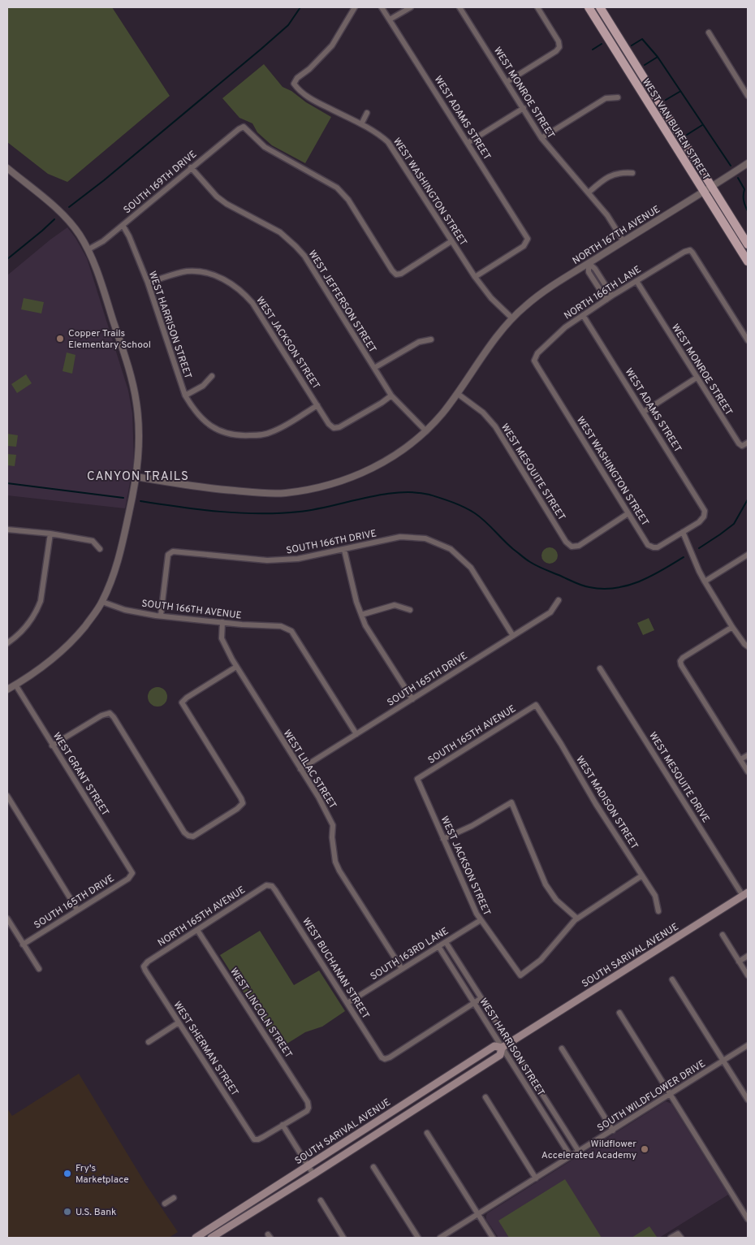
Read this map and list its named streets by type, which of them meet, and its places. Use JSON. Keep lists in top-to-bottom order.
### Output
{
  "streets": {
    "main road": ["WEST VAN BUREN STREET", "SOUTH SARIVAL AVENUE"],
    "street": [
      "WEST MONROE STREET",
      "WEST ADAMS STREET",
      "SOUTH 169TH DRIVE",
      "WEST WASHINGTON STREET",
      "NORTH 167TH AVENUE",
      "NORTH 166TH LANE",
      "WEST JEFFERSON STREET",
      "WEST HARRISON STREET",
      "WEST JACKSON STREET",
      "WEST MESQUITE STREET",
      "SOUTH 166TH DRIVE",
      "SOUTH 166TH AVENUE",
      "SOUTH 165TH DRIVE",
      "SOUTH 165TH AVENUE",
      "WEST LILAC STREET",
      "WEST GRANT STREET",
      "WEST MESQUITE DRIVE",
      "WEST MADISON STREET",
      "NORTH 165TH AVENUE",
      "SOUTH 163RD LANE",
      "WEST BUCHANAN STREET",
      "WEST LINCOLN STREET",
      "WEST SHERMAN STREET",
      "SOUTH WILDFLOWER DRIVE"
    ]
  },
  "crossings": [
    ["WEST MONROE STREET", "NORTH 167TH AVENUE"],
    ["WEST MONROE STREET", "NORTH 166TH LANE"],
    ["WEST ADAMS STREET", "WEST WASHINGTON STREET"],
    ["WEST ADAMS STREET", "NORTH 166TH LANE"],
    ["WEST VAN BUREN STREET", "NORTH 167TH AVENUE"],
    ["SOUTH 169TH DRIVE", "WEST WASHINGTON STREET"],
    ["SOUTH 169TH DRIVE", "WEST JEFFERSON STREET"],
    ["SOUTH 169TH DRIVE", "WEST HARRISON STREET"],
    ["WEST WASHINGTON STREET", "NORTH 167TH AVENUE"],
    ["WEST WASHINGTON STREET", "NORTH 166TH LANE"],
    ["WEST WASHINGTON STREET", "WEST MESQUITE STREET"],
    ["NORTH 167TH AVENUE", "WEST JEFFERSON STREET"],
    ["NORTH 167TH AVENUE", "WEST MESQUITE STREET"],
    ["WEST JEFFERSON STREET", "WEST JACKSON STREET"],
    ["WEST HARRISON STREET", "WEST JACKSON STREET"],
    ["WEST HARRISON STREET", "SOUTH 163RD LANE"],
    ["WEST HARRISON STREET", "SOUTH SARIVAL AVENUE"],
    ["WEST HARRISON STREET", "WEST BUCHANAN STREET"],
    ["WEST HARRISON STREET", "SOUTH WILDFLOWER DRIVE"],
    ["WEST JACKSON STREET", "SOUTH 165TH AVENUE"],
    ["WEST JACKSON STREET", "SOUTH 163RD LANE"],
    ["SOUTH 166TH DRIVE", "SOUTH 166TH AVENUE"],
    ["SOUTH 166TH DRIVE", "SOUTH 165TH DRIVE"],
    ["SOUTH 166TH AVENUE", "SOUTH 165TH DRIVE"],
    ["SOUTH 166TH AVENUE", "WEST LILAC STREET"],
    ["SOUTH 165TH DRIVE", "WEST LILAC STREET"],
    ["SOUTH 165TH DRIVE", "WEST GRANT STREET"],
    ["SOUTH 165TH AVENUE", "WEST MADISON STREET"],
    ["WEST LILAC STREET", "SOUTH 163RD LANE"],
    ["WEST MESQUITE DRIVE", "SOUTH SARIVAL AVENUE"],
    ["NORTH 165TH AVENUE", "WEST BUCHANAN STREET"],
    ["NORTH 165TH AVENUE", "WEST LINCOLN STREET"],
    ["NORTH 165TH AVENUE", "WEST SHERMAN STREET"],
    ["SOUTH 163RD LANE", "WEST BUCHANAN STREET"],
    ["WEST LINCOLN STREET", "WEST SHERMAN STREET"]
  ],
  "districts": ["CANYON TRAILS"],
  "places": [
    "Copper Trails Elementary School",
    "Wildflower Accelerated Academy",
    "Fry's Marketplace",
    "U.S. Bank"
  ]
}
